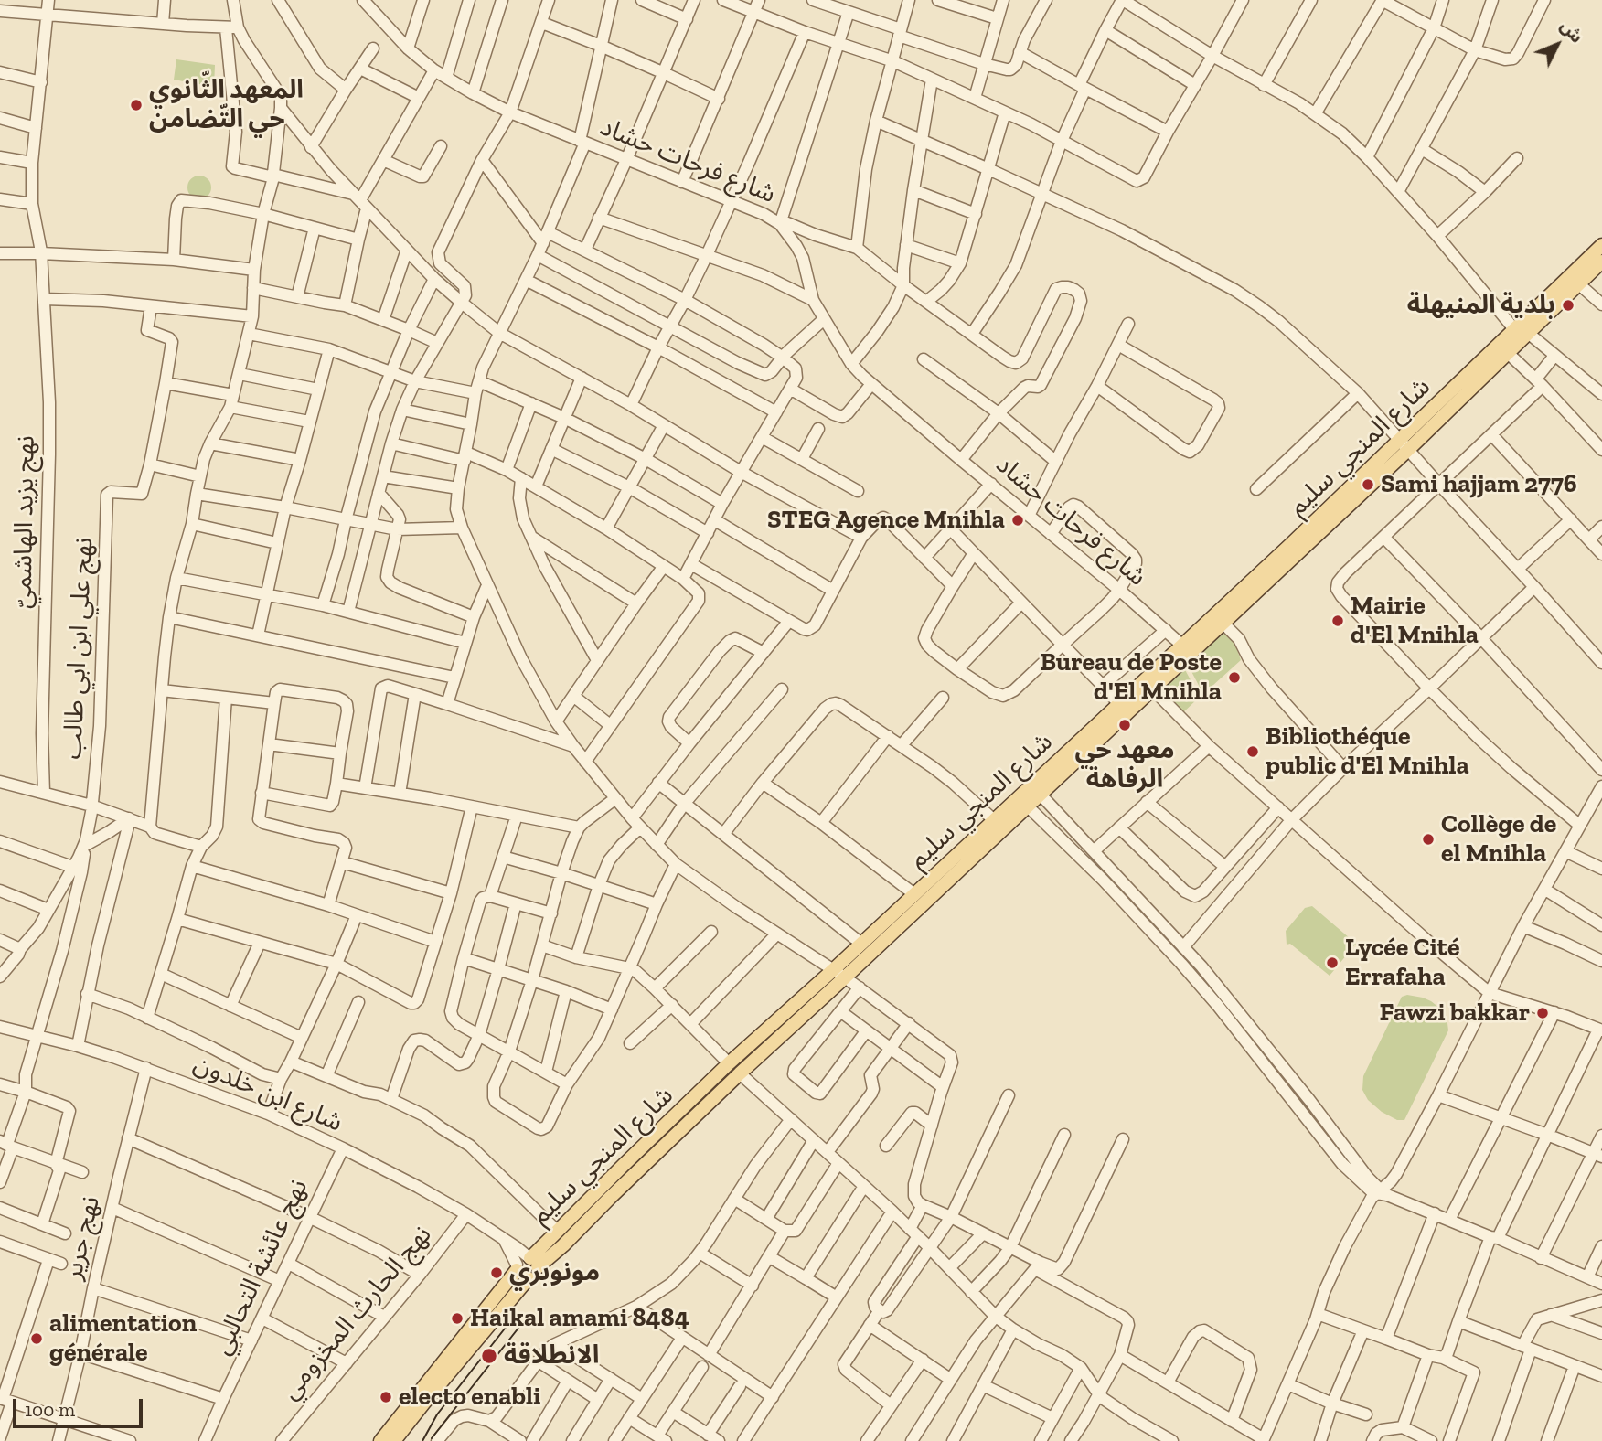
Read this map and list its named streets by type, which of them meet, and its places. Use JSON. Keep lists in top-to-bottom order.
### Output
{
  "streets": {
    "main road": ["شارع المنجي سليم"],
    "street": [
      "شارع فرحات حشاد",
      "نهج يزيد الهاشميّ",
      "نهج علي ابن ابي طالب",
      "شارع ابن خلدون",
      "نهج جرير",
      "نهج عائشة التحالبي",
      "نهج الحارث المخزومي"
    ]
  },
  "crossings": [
    ["شارع فرحات حشاد", "شارع المنجي سليم"],
    ["شارع المنجي سليم", "شارع ابن خلدون"],
    ["نهج علي ابن ابي طالب", "شارع ابن خلدون"],
    ["شارع ابن خلدون", "نهج جرير"],
    ["شارع ابن خلدون", "نهج عائشة التحالبي"],
    ["شارع ابن خلدون", "نهج الحارث المخزومي"]
  ],
  "places": [
    "المعهد الثّانوي حي التّضامن",
    "بلدية المنيهلة",
    "Sami hajjam 2776",
    "STEG Agence Mnihla",
    "Mairie d'El Mnihla",
    "Bureau de Poste d'El Mnihla",
    "معهد حي الرفاهة",
    "Bibliothéque public d'El Mnihla",
    "Collège de el Mnihla",
    "Lycée Cité Errafaha",
    "Fawzi bakkar",
    "مونوبري",
    "Haikal amami 8484",
    "alimentation générale",
    "الانطلاقة",
    "electo enabli"
  ],
  "scale_bar": "100 m",
  "north": "top right"
}
